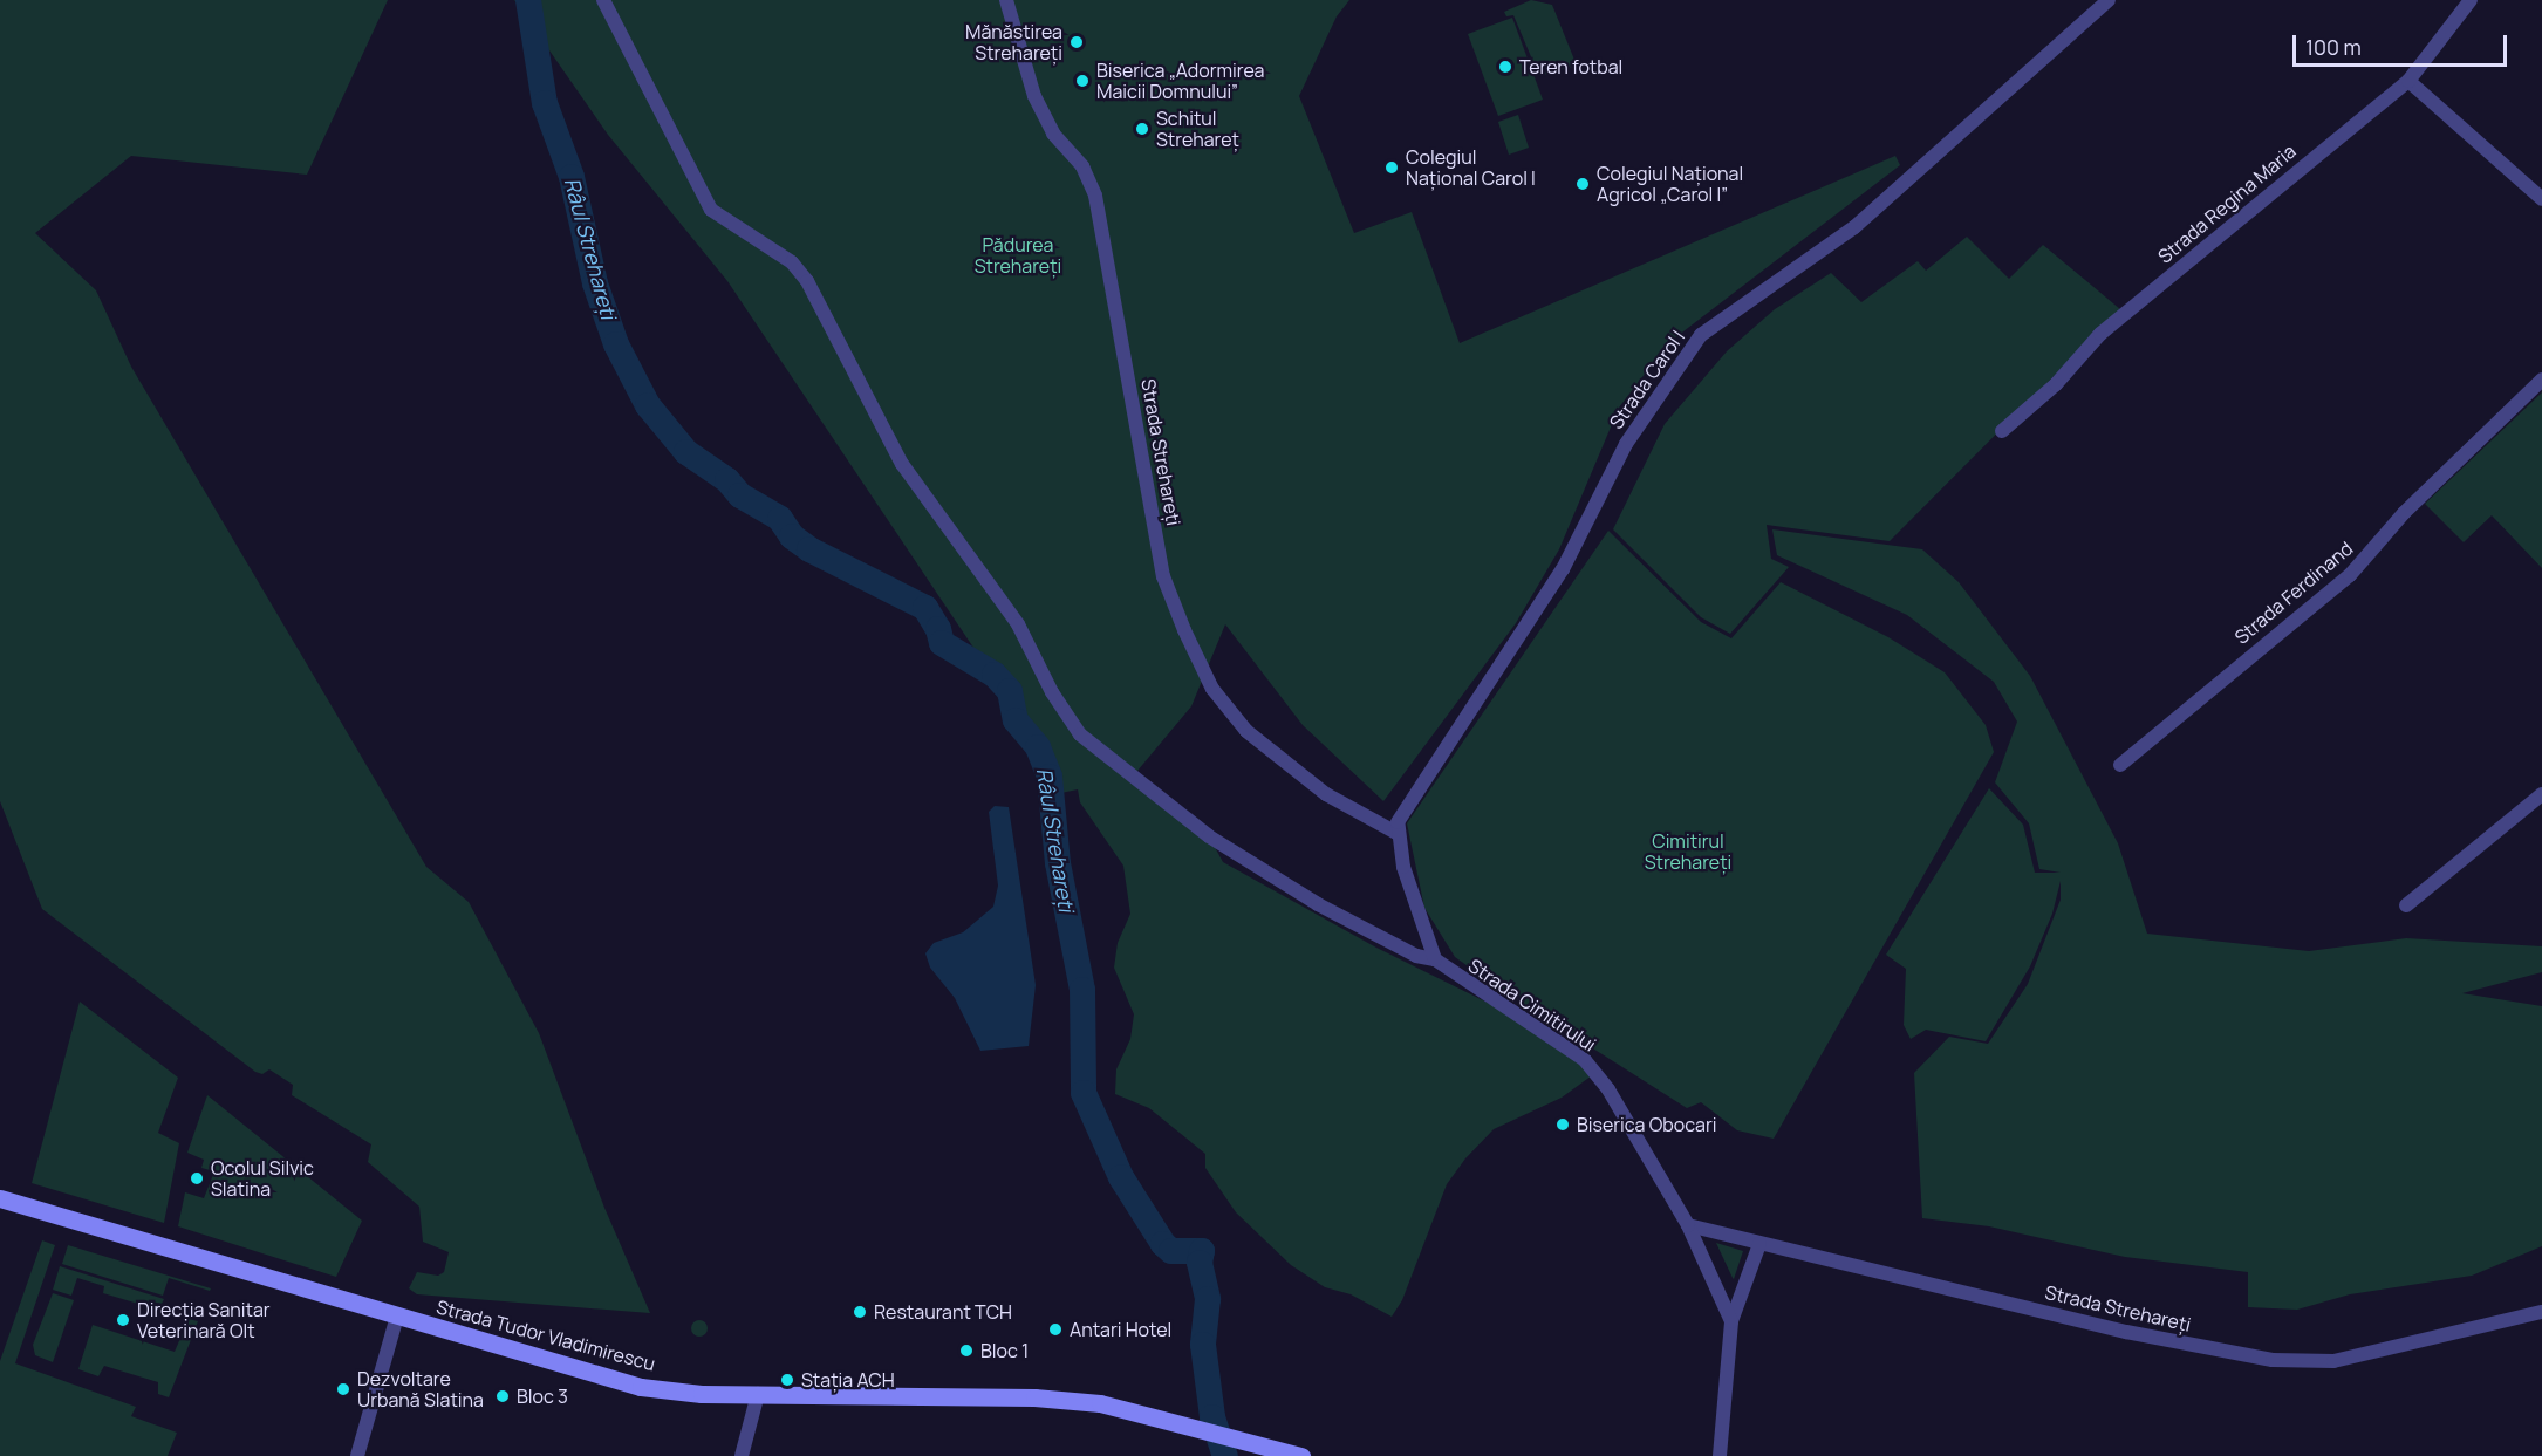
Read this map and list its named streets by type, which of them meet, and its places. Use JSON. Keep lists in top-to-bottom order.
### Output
{
  "streets": {
    "main road": ["Strada Tudor Vladimirescu"],
    "street": [
      "Strada Regina Maria",
      "Strada Carol I",
      "Strada Strehareți",
      "Strada Ferdinand",
      "Strada Cimitirului"
    ]
  },
  "crossings": [
    ["Strada Carol I", "Strada Strehareți"],
    ["Strada Strehareți", "Strada Cimitirului"]
  ],
  "water": ["Râul Strehareți"],
  "parks": ["Pădurea Strehareți", "Cimitirul Strehareți"],
  "places": [
    "Mănăstirea Strehareți",
    "Teren fotbal",
    "Biserica „Adormirea Maicii Domnului”",
    "Schitul Strehareț",
    "Colegiul Național Carol l",
    "Colegiul Național Agricol „Carol I”",
    "Biserica Obocari",
    "Ocolul Silvic Slatina",
    "Restaurant TCH",
    "Direcția Sanitar Veterinară Olt",
    "Antari Hotel",
    "Bloc 1",
    "Stația ACH",
    "Dezvoltare Urbană Slatina",
    "Bloc 3"
  ],
  "scale_bar": "100 m"
}
